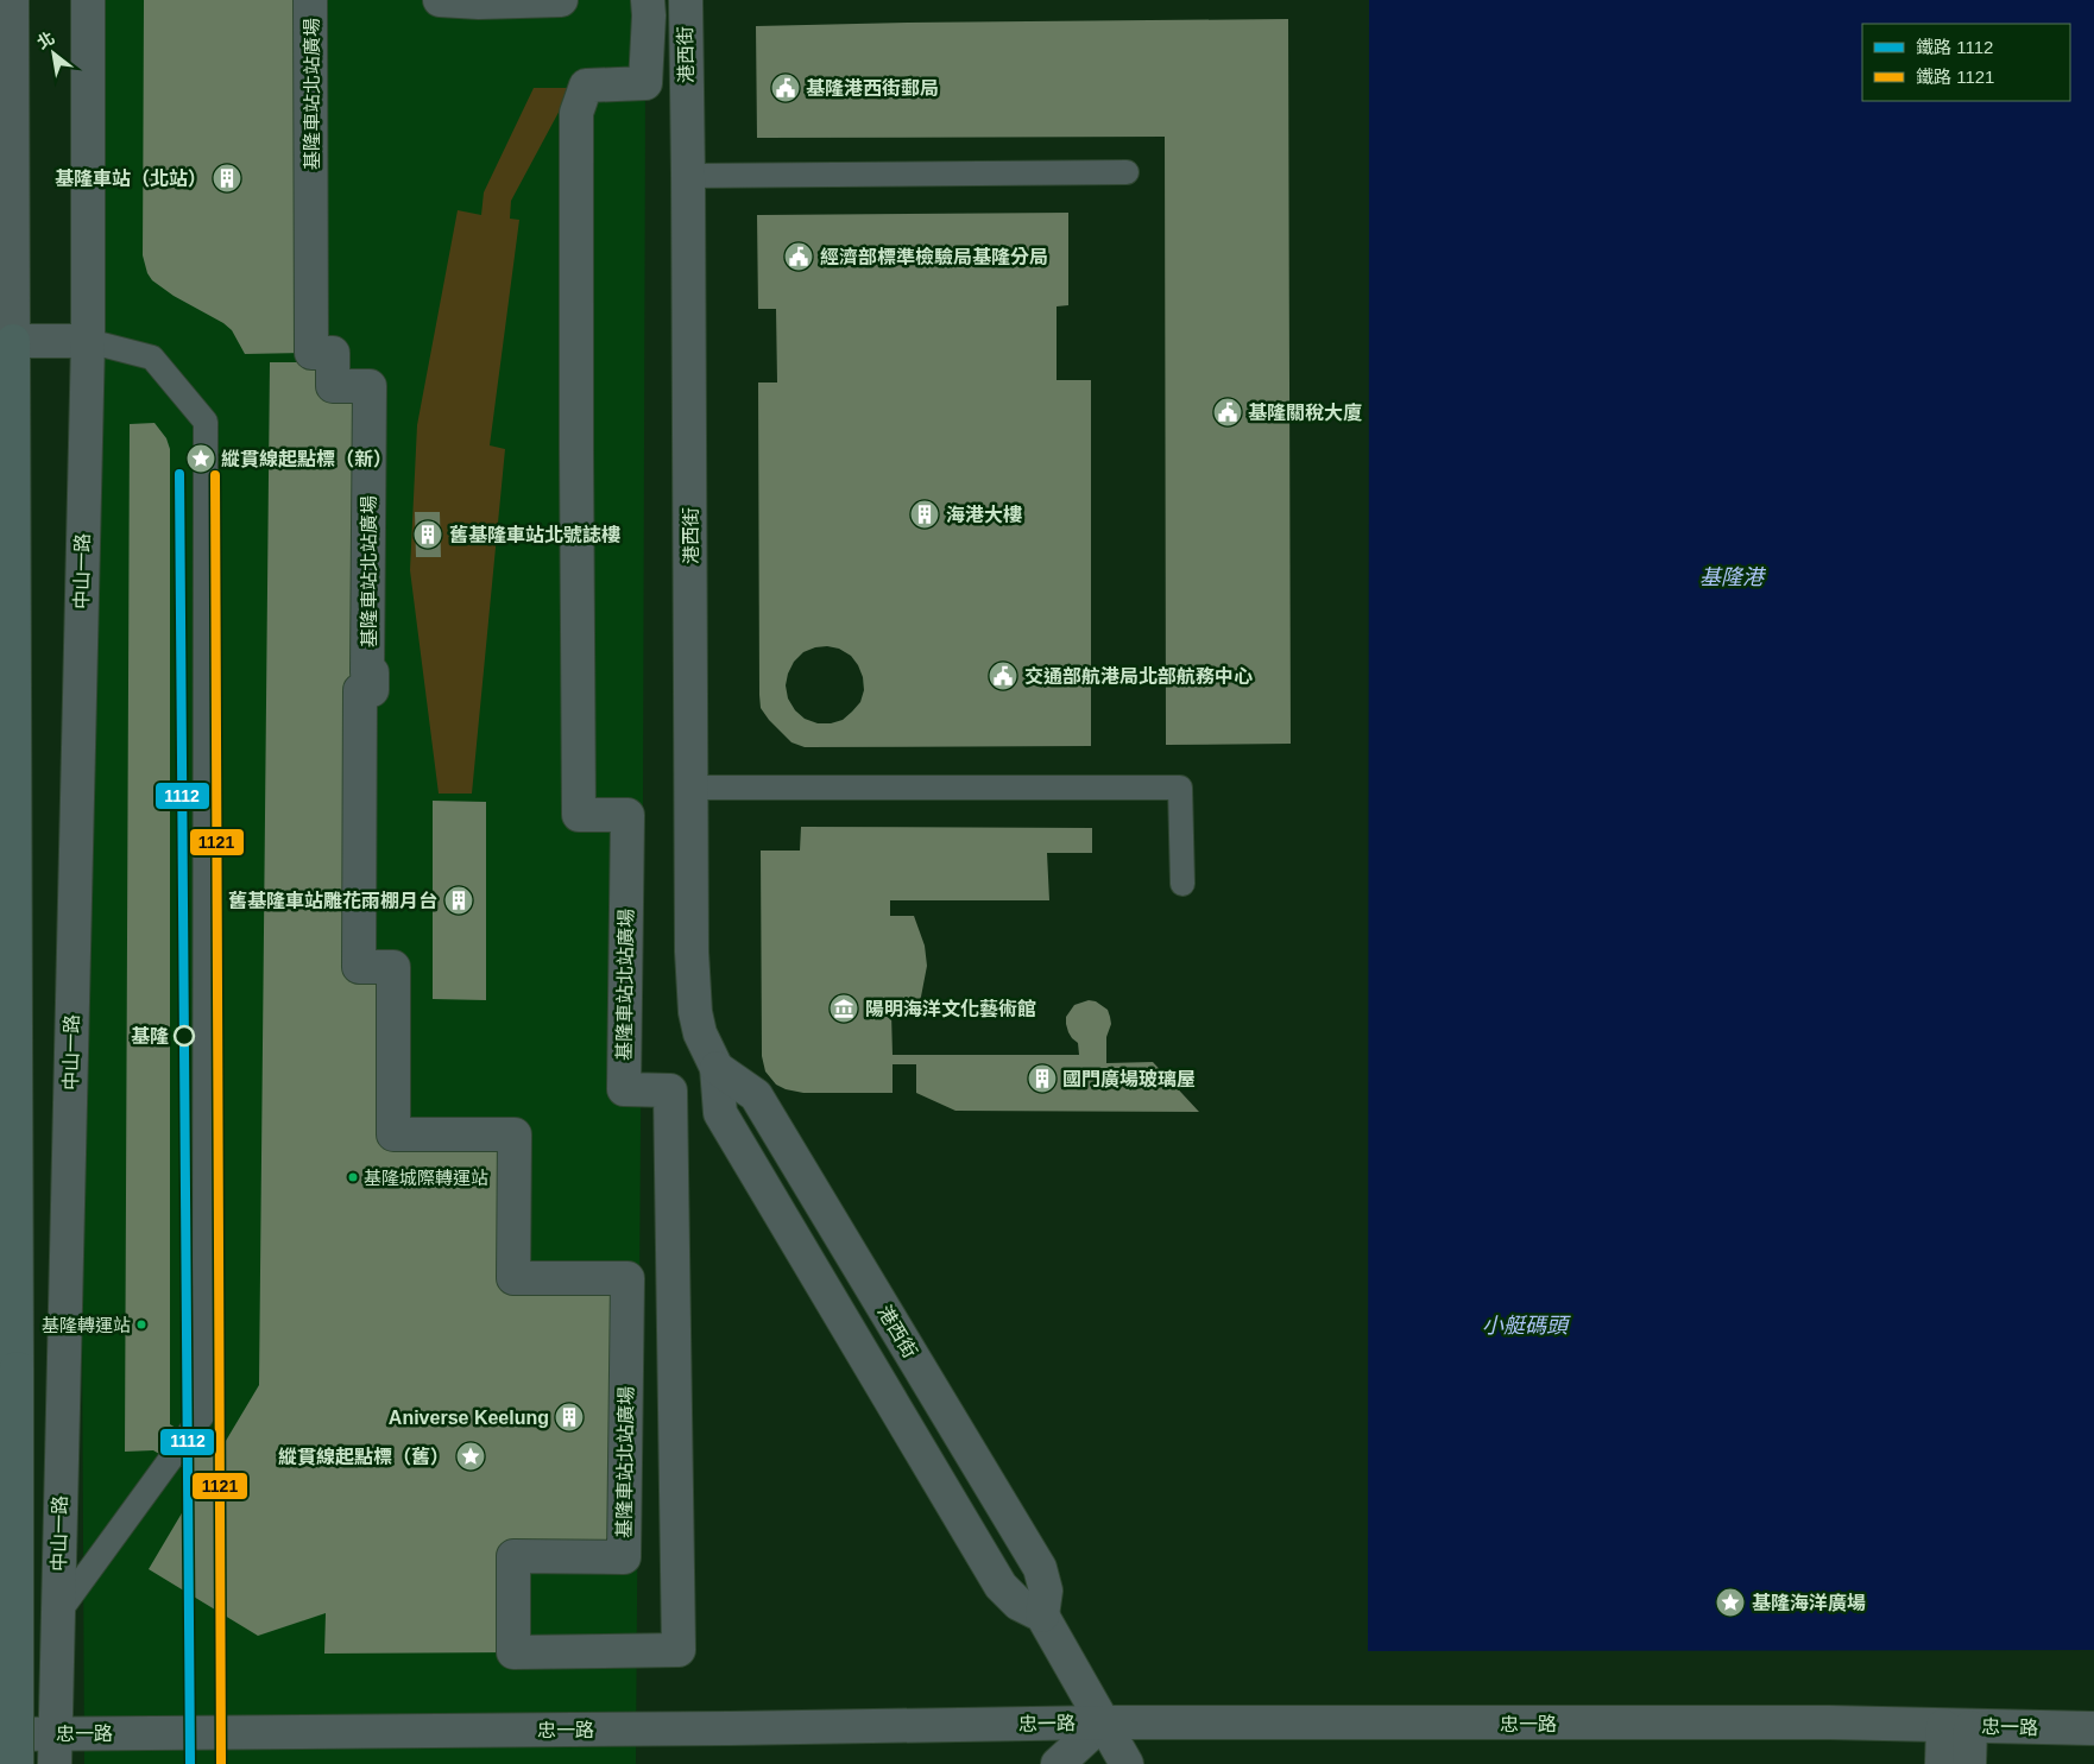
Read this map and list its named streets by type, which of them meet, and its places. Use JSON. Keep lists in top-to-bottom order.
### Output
{
  "streets": {
    "street": [
      "港西街",
      "基隆車站北站廣場",
      "中山一路",
      "忠一路"
    ]
  },
  "crossings": [
    ["港西街", "忠一路"],
    ["中山一路", "忠一路"]
  ],
  "water": ["基隆港", "小艇碼頭"],
  "places": {
    "public building": [
      "基隆港西街郵局",
      "經濟部標準檢驗局基隆分局",
      "基隆關稅大廈",
      "交通部航港局北部航務中心"
    ],
    "building": [
      "基隆車站（北站）",
      "海港大樓",
      "舊基隆車站北號誌樓",
      "舊基隆車站雕花雨棚月台",
      "國門廣場玻璃屋",
      "Aniverse Keelung"
    ],
    "place": ["縱貫線起點標（新）", "縱貫線起點標（舊）", "基隆海洋廣場"],
    "museum": ["陽明海洋文化藝術館"],
    "other": ["基隆", "基隆城際轉運站", "基隆轉運站"]
  },
  "lines": ["rail line 1112", "rail line 1121"],
  "legend": ["鐵路 1112", "鐵路 1121"],
  "north": "top left"
}
